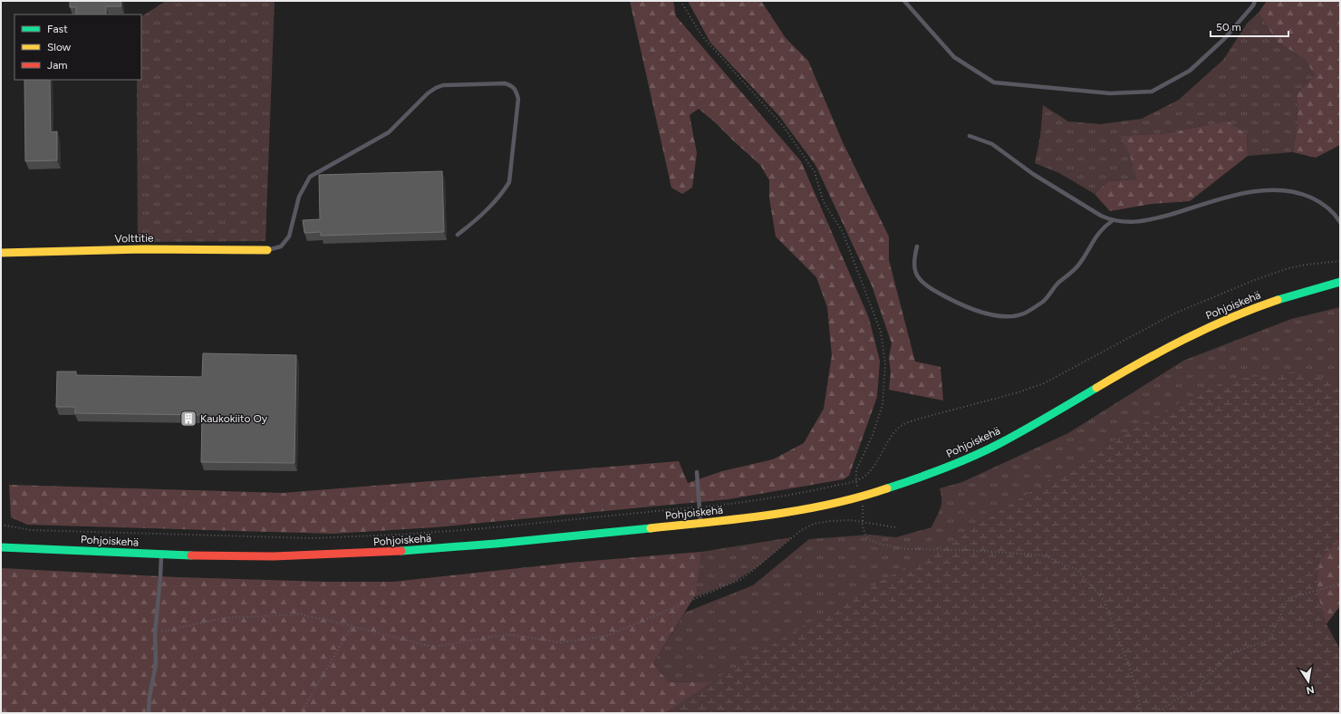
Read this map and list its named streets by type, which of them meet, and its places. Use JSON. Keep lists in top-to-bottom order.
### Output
{
  "streets": {
    "main road": ["Volttitie", "Pohjoiskehä"]
  },
  "places": {
    "building": ["Kaukokiito Oy"]
  },
  "legend": ["Fast", "Slow", "Jam"],
  "scale_bar": "50 m",
  "north": "bottom"
}
